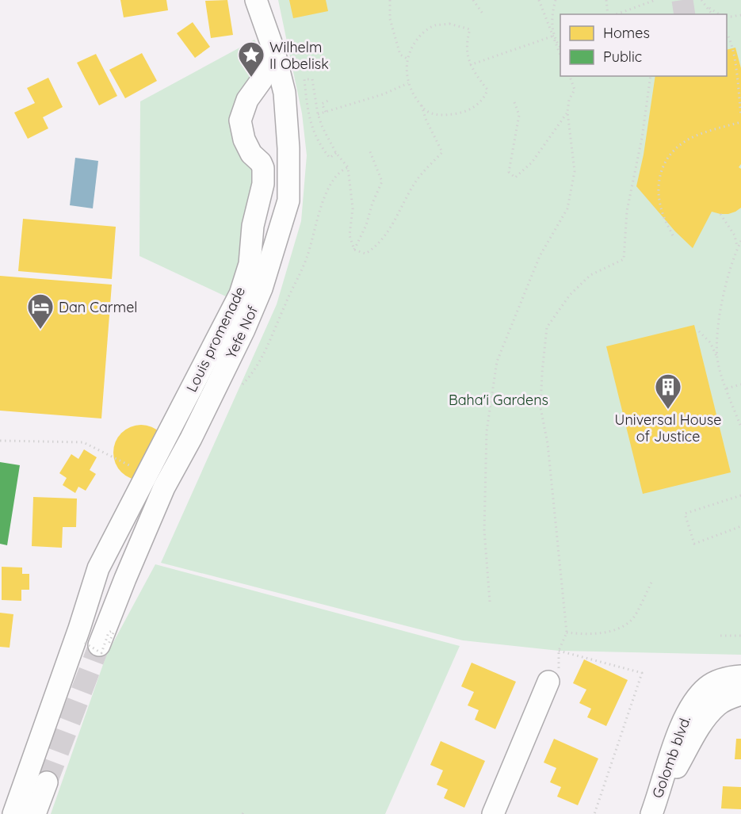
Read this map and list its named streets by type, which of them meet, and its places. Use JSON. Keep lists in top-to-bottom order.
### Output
{
  "streets": {
    "street": ["Yefe Nof", "Louis promenade", "Golomb blvd."]
  },
  "crossings": [
    ["Yefe Nof", "Louis promenade"]
  ],
  "parks": ["Baha'i Gardens"],
  "places": {
    "place": ["Wilhelm II Obelisk"],
    "hotel": ["Dan Carmel"],
    "building": ["Universal House of Justice"]
  },
  "legend": ["Homes", "Public"]
}
